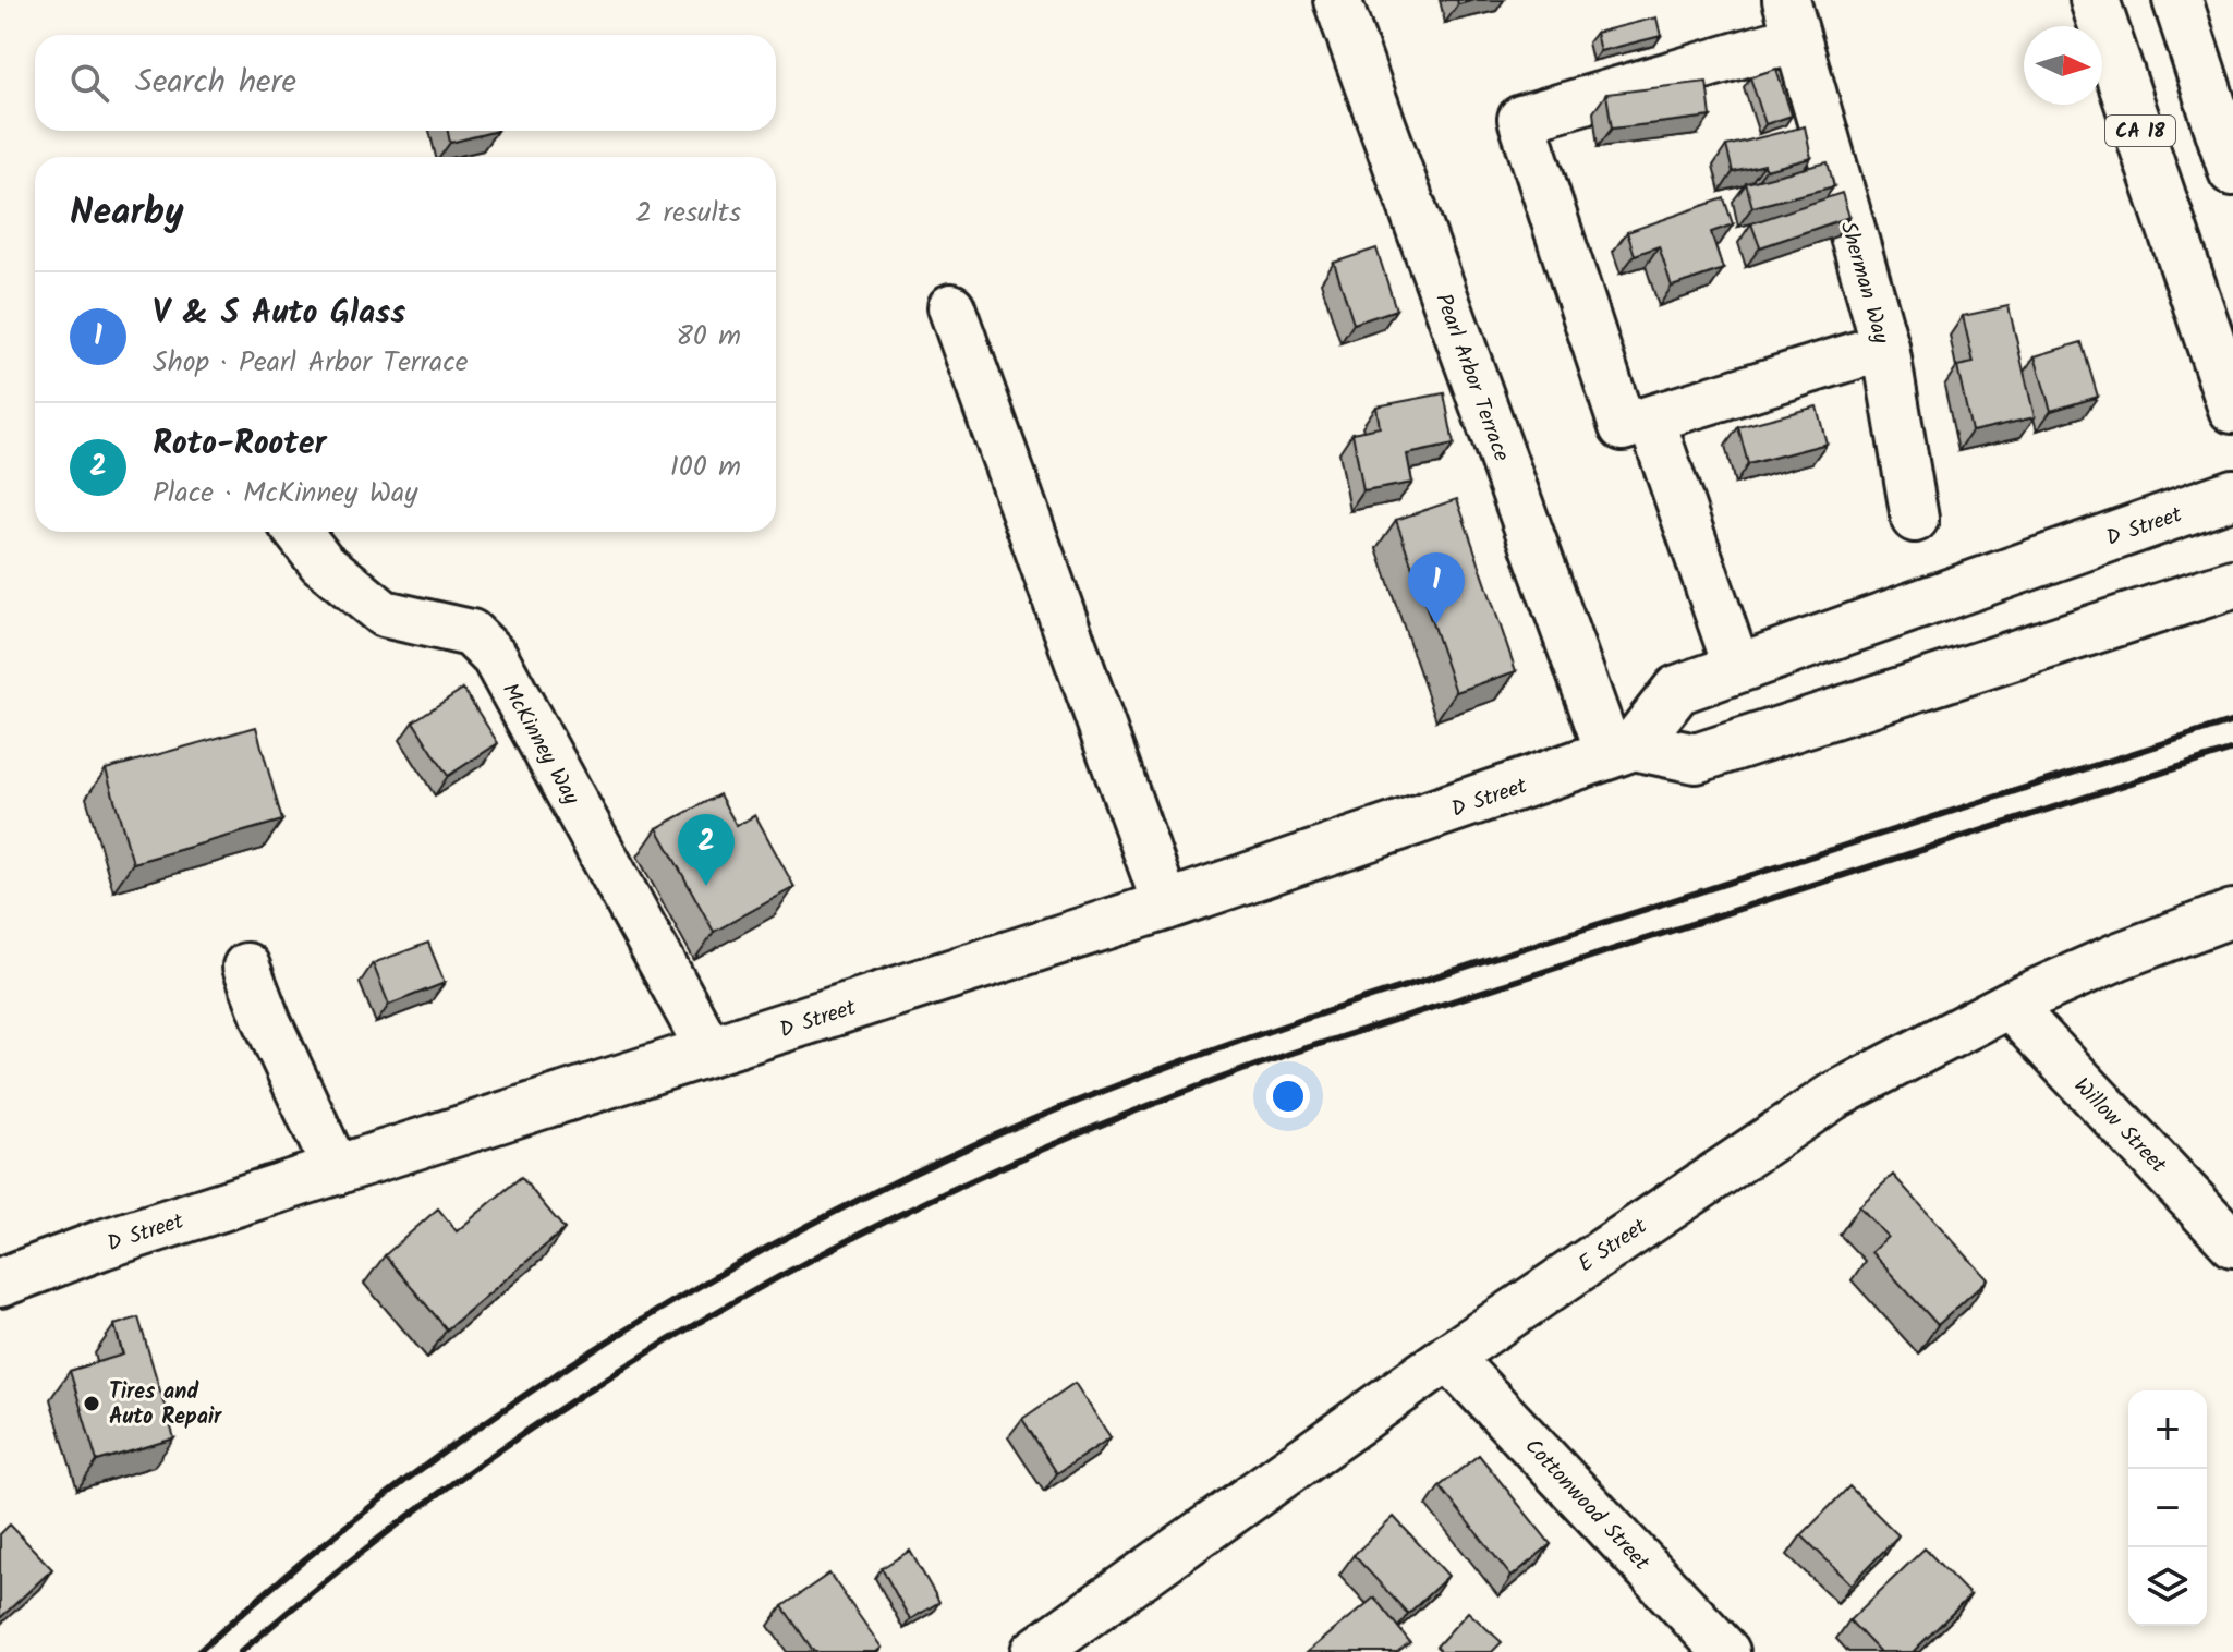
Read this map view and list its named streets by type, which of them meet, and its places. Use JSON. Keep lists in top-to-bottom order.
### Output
{
  "streets": {
    "main road": ["CA 18", "D Street"],
    "street": [
      "Sherman Way",
      "Pearl Arbor Terrace",
      "McKinney Way",
      "Willow Street",
      "E Street",
      "Cottonwood Street"
    ]
  },
  "crossings": [
    ["Pearl Arbor Terrace", "D Street"],
    ["D Street", "McKinney Way"],
    ["Willow Street", "E Street"],
    ["E Street", "Cottonwood Street"]
  ],
  "places": ["Tires and Auto Repair"],
  "north": "right",
  "page": {
    "search": "Search here",
    "heading": ["Nearby", "2 results"],
    "list": [
      {
        "mark": "1",
        "name": "V & S Auto Glass",
        "note": "Shop · Pearl Arbor Terrace",
        "value": "80 m"
      },
      {
        "mark": "2",
        "name": "Roto-Rooter",
        "note": "Place · McKinney Way",
        "value": "100 m"
      }
    ],
    "pins": ["1", "2"],
    "map_buttons": ["+", "−"]
  }
}
